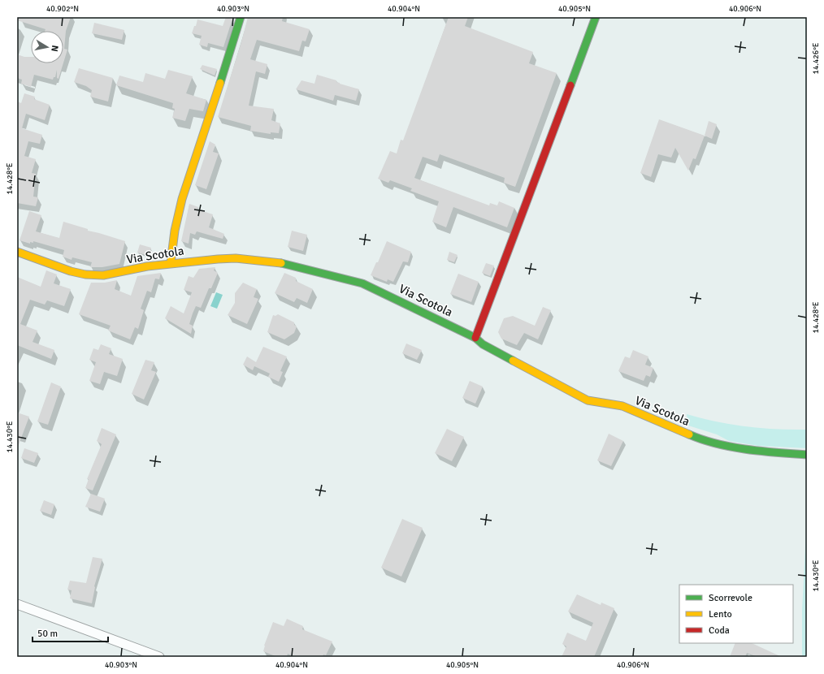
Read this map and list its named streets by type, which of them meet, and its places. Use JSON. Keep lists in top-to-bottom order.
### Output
{
  "streets": {
    "street": ["Via Scotola"]
  },
  "legend": ["Scorrevole", "Lento", "Coda"],
  "scale_bar": "50 m",
  "north": "right",
  "coordinates": [
    "40.902°N",
    "40.903°N",
    "40.904°N",
    "40.905°N",
    "40.906°N",
    "14.426°E",
    "14.428°E",
    "14.430°E"
  ]
}
